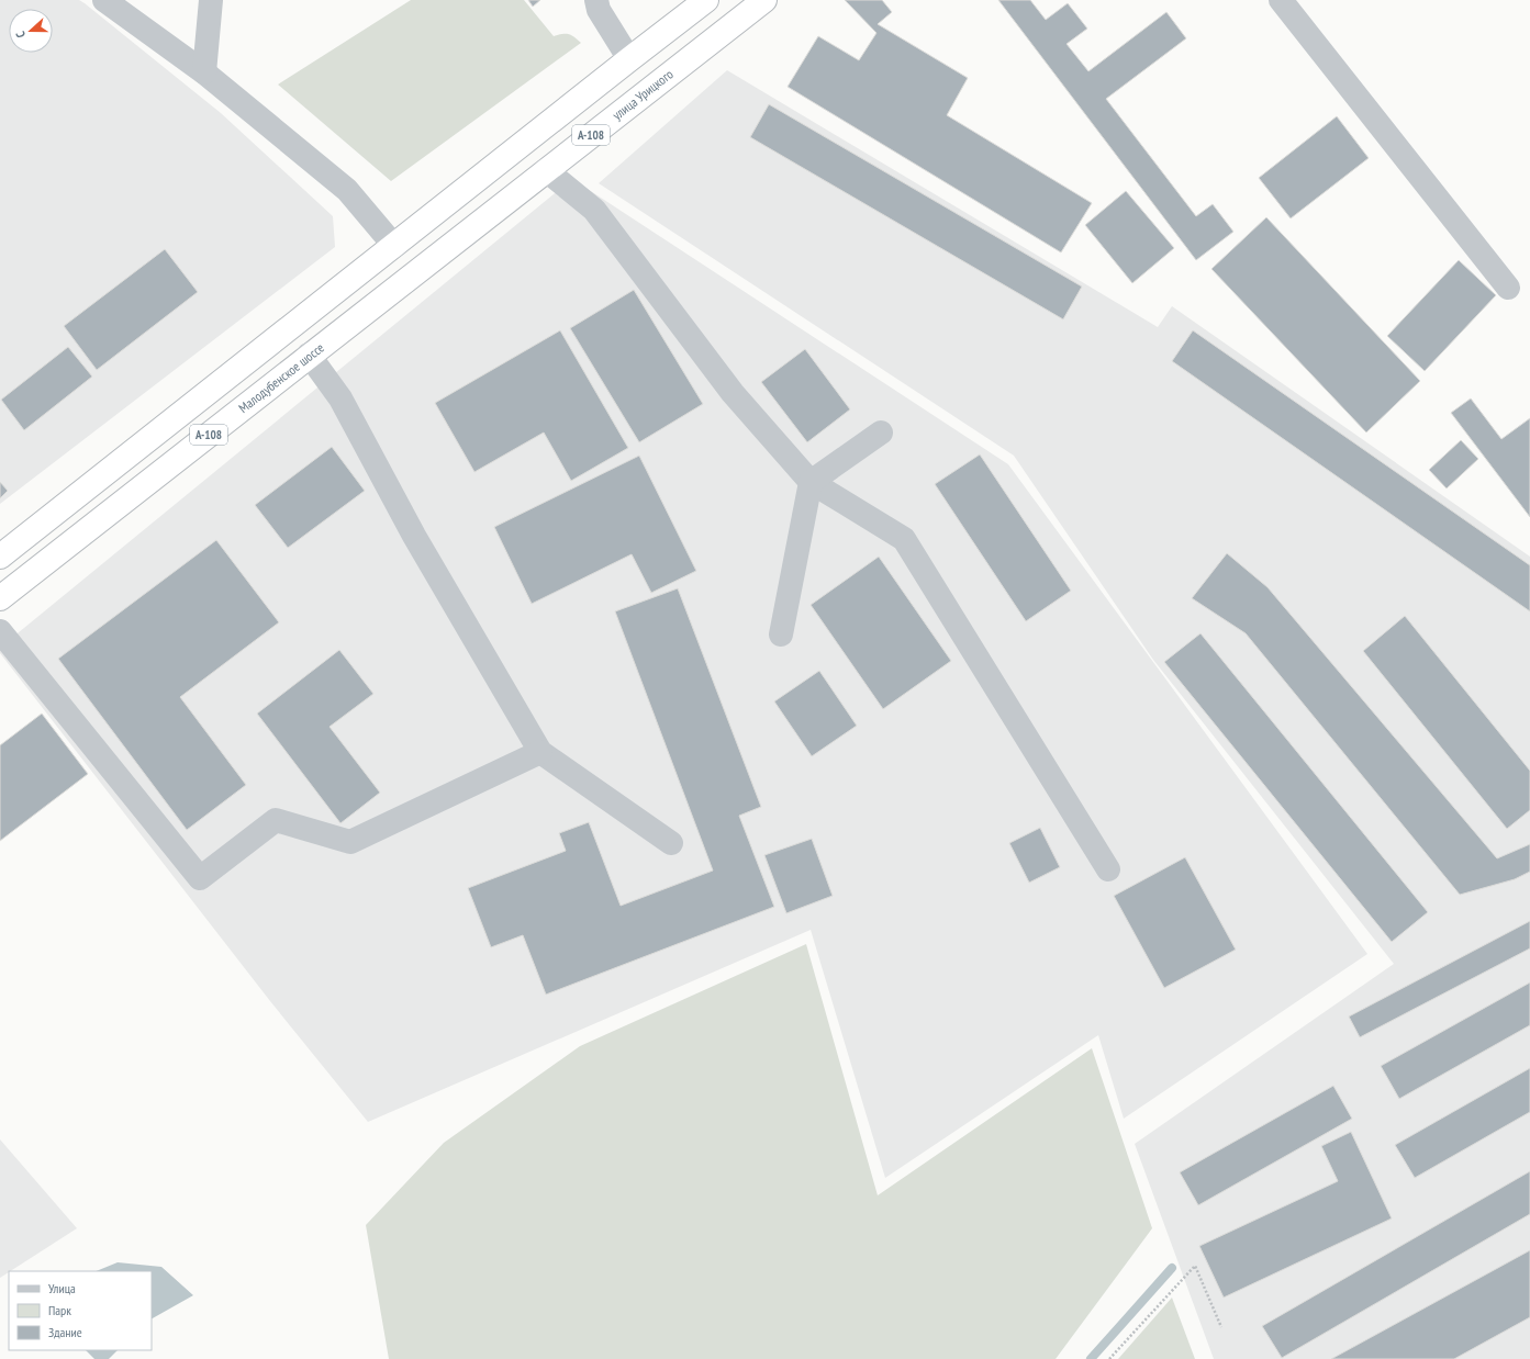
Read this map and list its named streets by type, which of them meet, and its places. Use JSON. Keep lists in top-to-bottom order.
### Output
{
  "streets": {
    "highway": ["улица Урицкого", "А-108", "Малодубенское шоссе"]
  },
  "crossings": [
    ["улица Урицкого", "Малодубенское шоссе"]
  ],
  "legend": ["Улица", "Парк", "Здание"],
  "north": "left"
}
